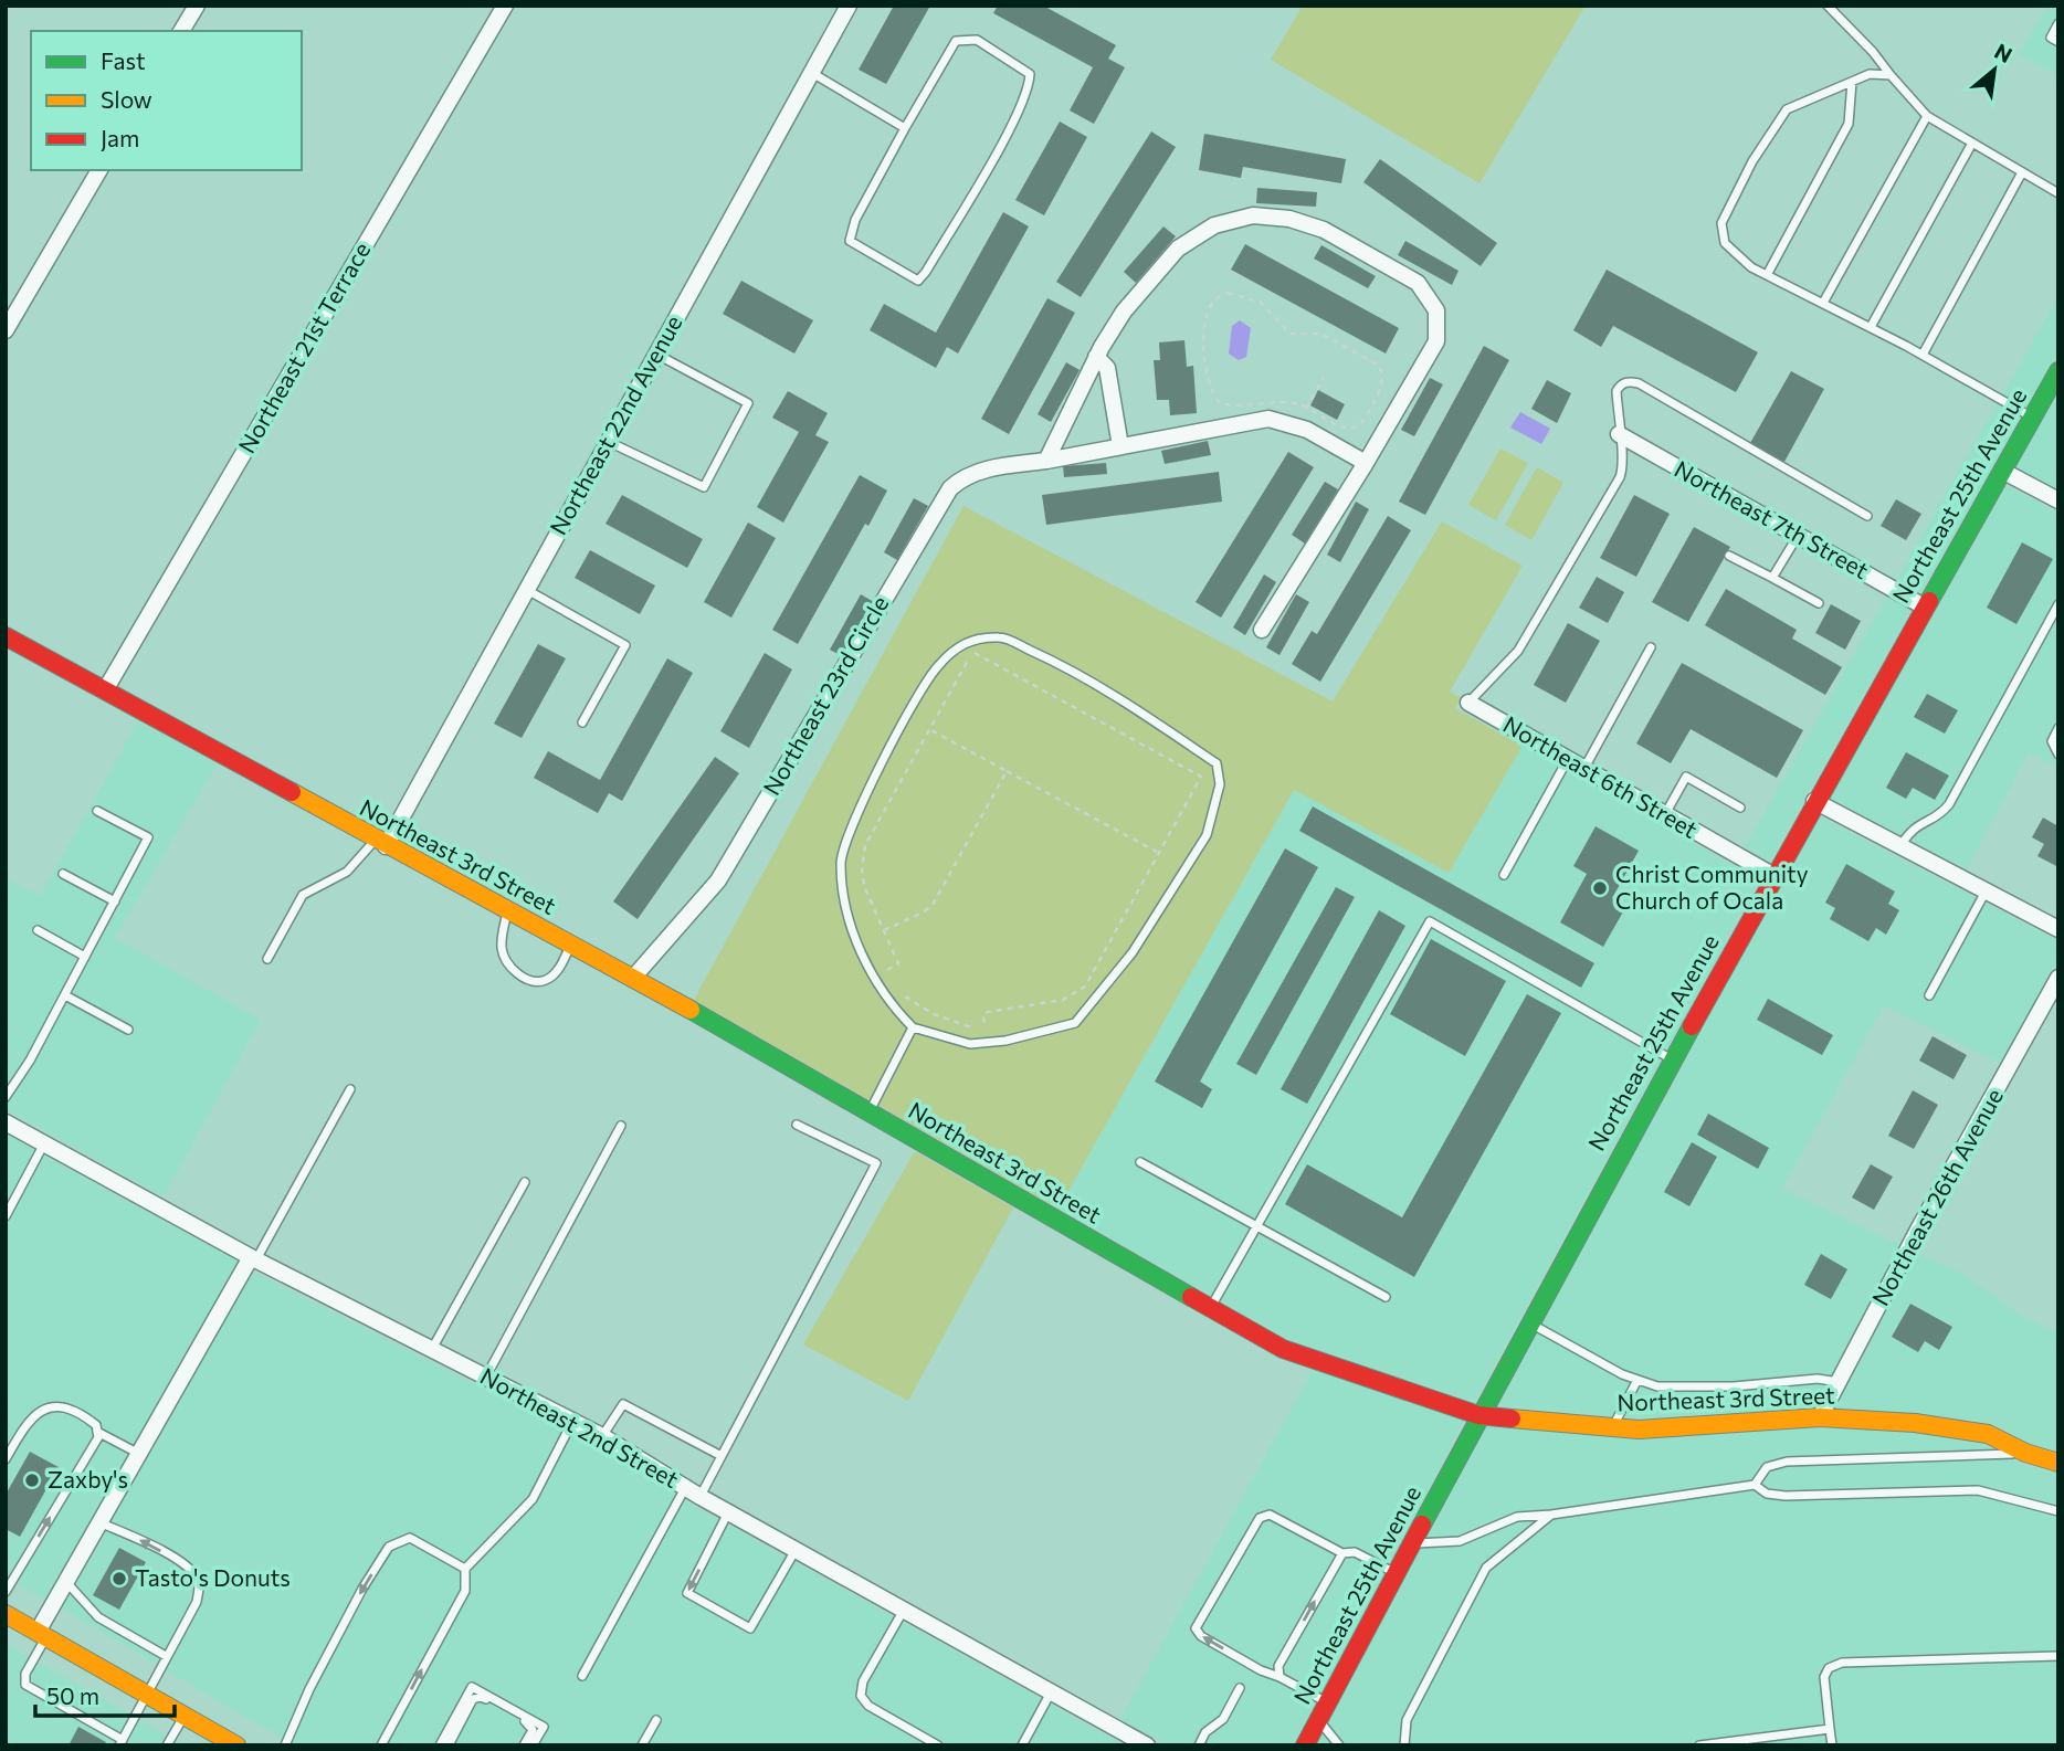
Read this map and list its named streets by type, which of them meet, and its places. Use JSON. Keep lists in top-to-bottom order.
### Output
{
  "streets": {
    "street": [
      "Northeast 21st Terrace",
      "Northeast 22nd Avenue",
      "Northeast 25th Avenue",
      "Northeast 7th Street",
      "Northeast 23rd Circle",
      "Northeast 6th Street",
      "Northeast 3rd Street",
      "Northeast 26th Avenue",
      "Northeast 2nd Street"
    ]
  },
  "crossings": [
    ["Northeast 21st Terrace", "Northeast 3rd Street"],
    ["Northeast 22nd Avenue", "Northeast 3rd Street"],
    ["Northeast 25th Avenue", "Northeast 7th Street"],
    ["Northeast 25th Avenue", "Northeast 6th Street"],
    ["Northeast 25th Avenue", "Northeast 3rd Street"],
    ["Northeast 23rd Circle", "Northeast 3rd Street"],
    ["Northeast 3rd Street", "Northeast 26th Avenue"]
  ],
  "places": ["Christ Community Church of Ocala", "Zaxby's", "Tasto's Donuts"],
  "legend": ["Fast", "Slow", "Jam"],
  "scale_bar": "50 m",
  "north": "top right"
}
